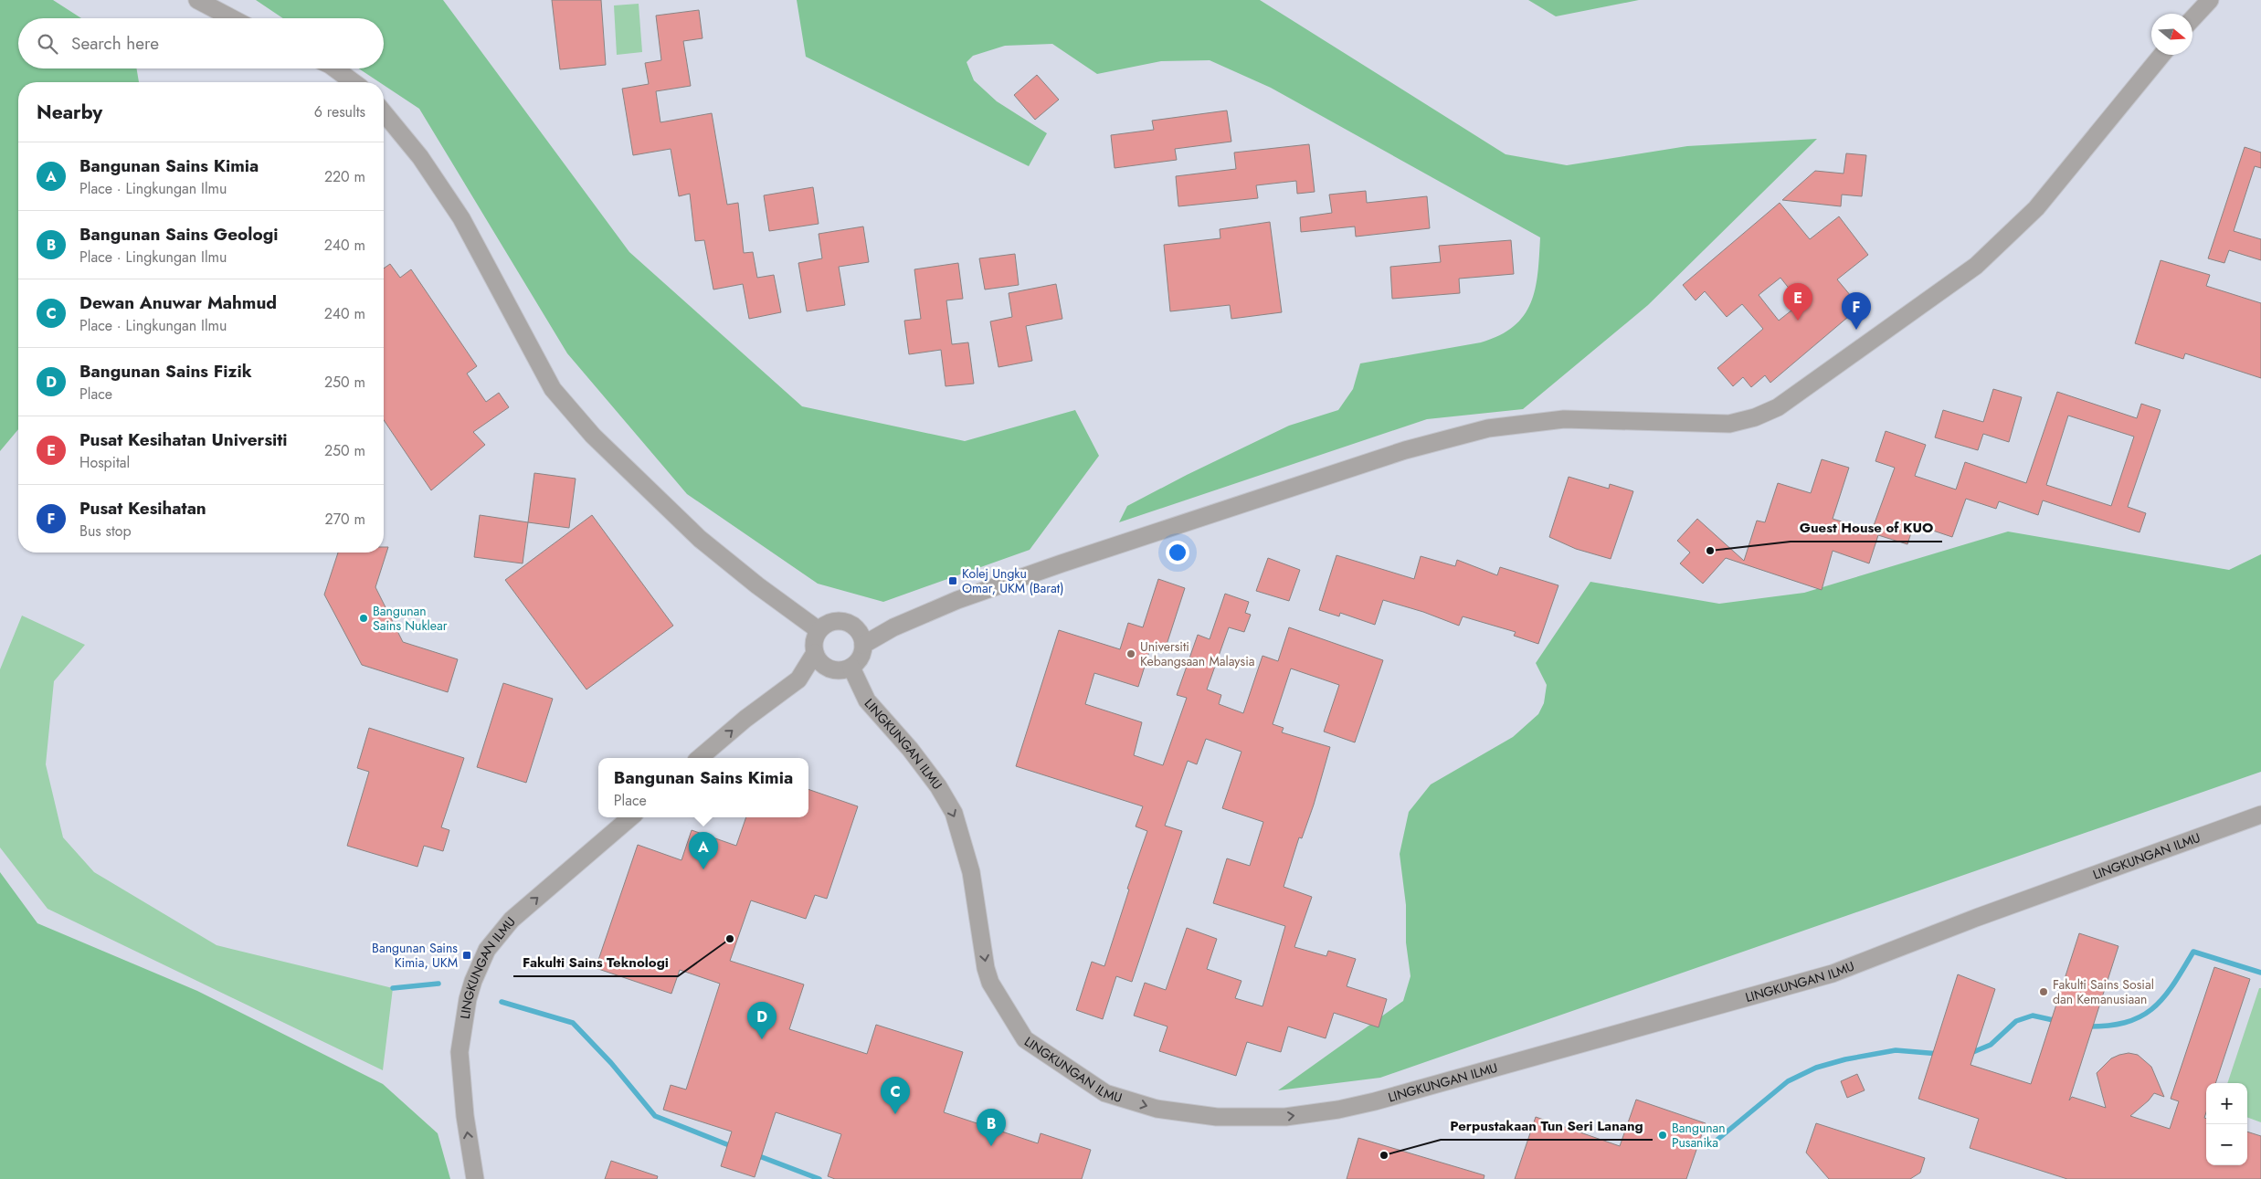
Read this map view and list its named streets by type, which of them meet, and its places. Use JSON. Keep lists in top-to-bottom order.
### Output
{
  "streets": {
    "street": ["LINGKUNGAN ILMU"]
  },
  "places": {
    "other": [
      "Guest House of KUO",
      "Bangunan Sains Nuklear",
      "Universiti Kebangsaan Malaysia",
      "Fakulti Sains Teknologi",
      "Fakulti Sains Sosial dan Kemanusiaan",
      "Bangunan Pusanika",
      "Perpustakaan Tun Seri Lanang"
    ],
    "transit": ["Kolej Ungku Omar, UKM (Barat)", "Bangunan Sains Kimia, UKM"]
  },
  "north": "right",
  "page": {
    "search": "Search here",
    "heading": ["Nearby", "6 results"],
    "list": [
      {
        "mark": "A",
        "name": "Bangunan Sains Kimia",
        "note": "Place · Lingkungan Ilmu",
        "value": "220 m"
      },
      {
        "mark": "B",
        "name": "Bangunan Sains Geologi",
        "note": "Place · Lingkungan Ilmu",
        "value": "240 m"
      },
      {
        "mark": "C",
        "name": "Dewan Anuwar Mahmud",
        "note": "Place · Lingkungan Ilmu",
        "value": "240 m"
      },
      {
        "mark": "D",
        "name": "Bangunan Sains Fizik",
        "note": "Place",
        "value": "250 m"
      },
      {
        "mark": "E",
        "name": "Pusat Kesihatan Universiti",
        "note": "Hospital",
        "value": "250 m"
      },
      {
        "mark": "F",
        "name": "Pusat Kesihatan",
        "note": "Bus stop",
        "value": "270 m"
      }
    ],
    "pins": [
      "E",
      "F",
      "A",
      "D",
      "C",
      "B"
    ],
    "popup": ["Bangunan Sains Kimia", "Place"],
    "map_buttons": ["+", "−"]
  }
}
